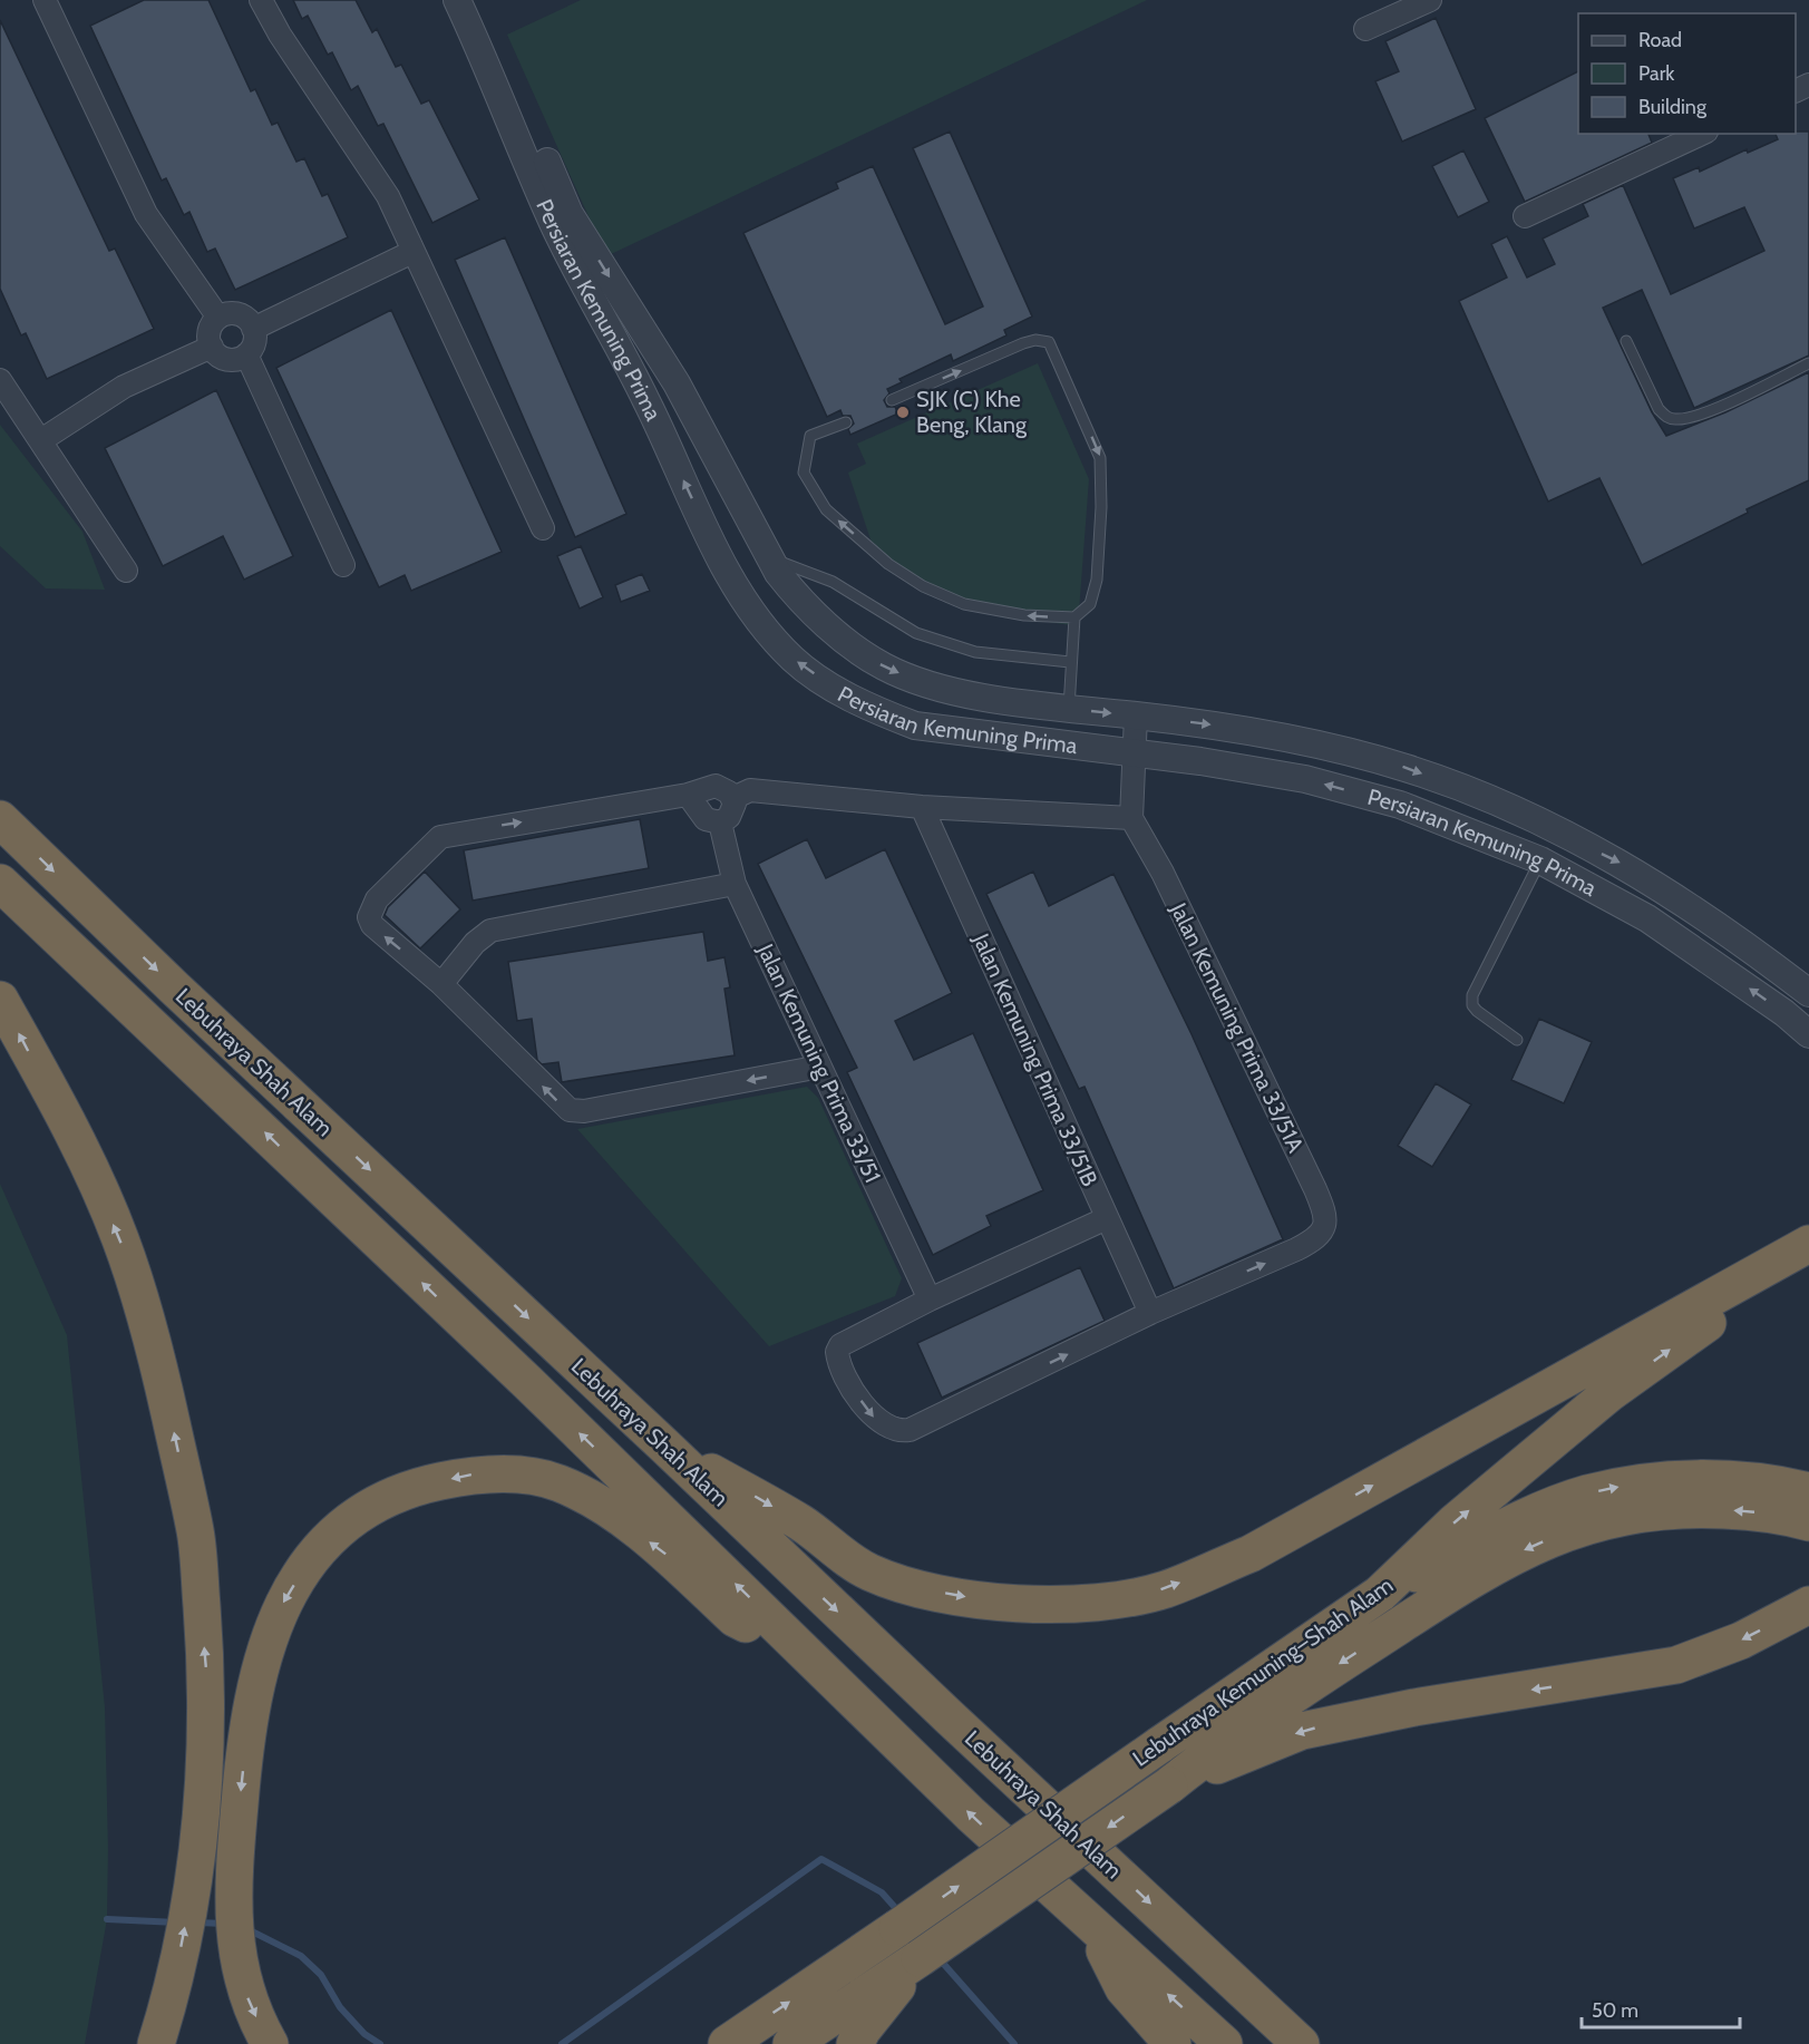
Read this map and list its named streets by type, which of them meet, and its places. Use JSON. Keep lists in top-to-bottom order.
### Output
{
  "streets": {
    "highway": ["Lebuhraya Shah Alam", "Lebuhraya Kemuning–Shah Alam"],
    "street": [
      "Persiaran Kemuning Prima",
      "Jalan Kemuning Prima 33/51A",
      "Jalan Kemuning Prima 33/51B",
      "Jalan Kemuning Prima 33/51"
    ]
  },
  "crossings": [
    ["Jalan Kemuning Prima 33/51A", "Jalan Kemuning Prima 33/51B"]
  ],
  "places": ["SJK (C) Khe Beng, Klang"],
  "legend": ["Road", "Park", "Building"],
  "scale_bar": "50 m"
}
